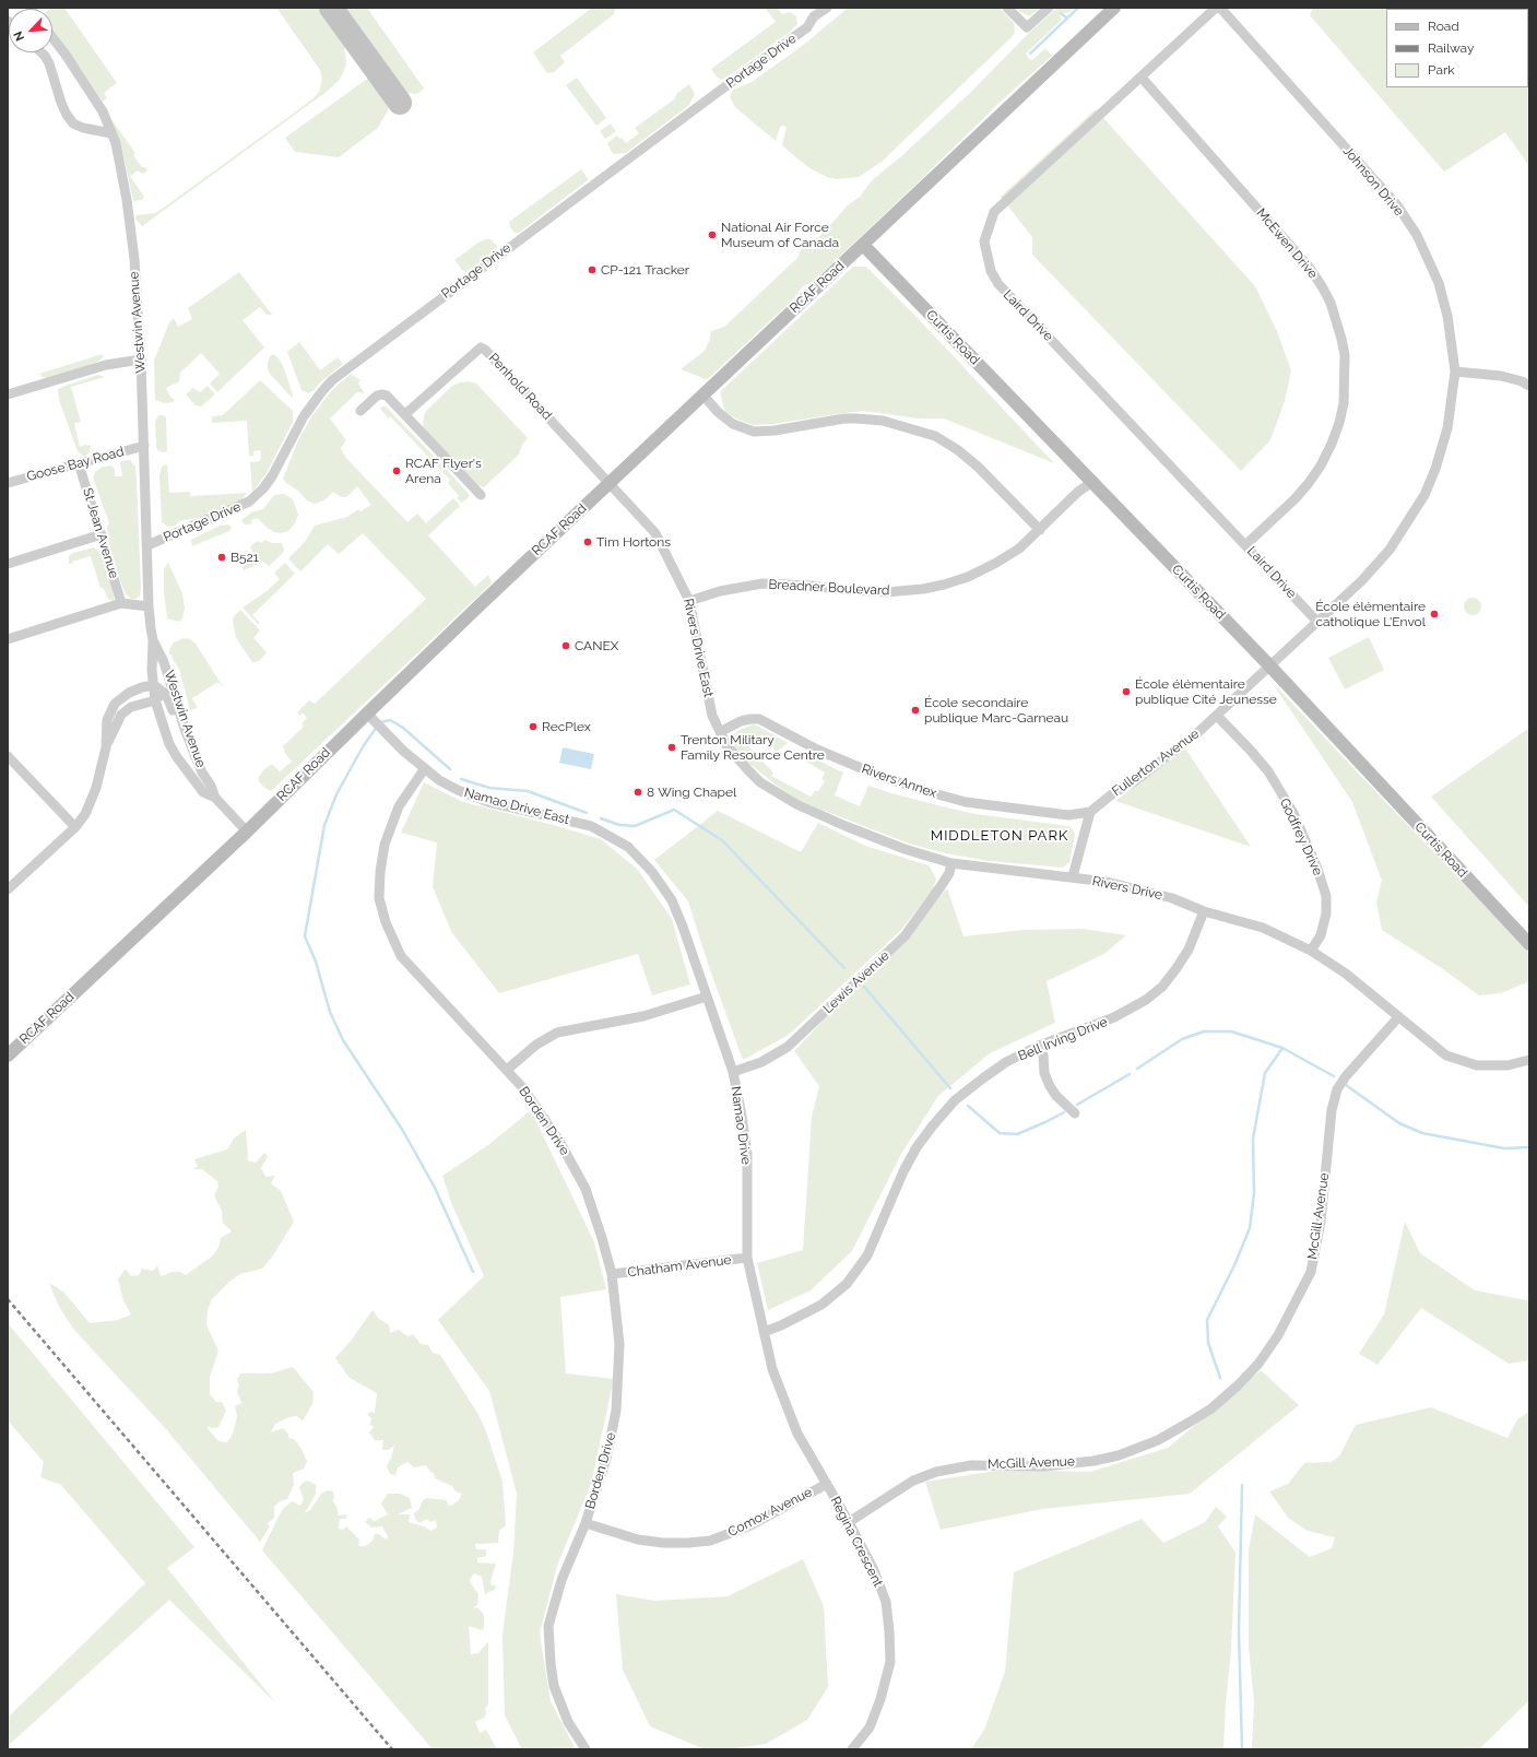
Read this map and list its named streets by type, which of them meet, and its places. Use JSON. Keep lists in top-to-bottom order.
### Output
{
  "streets": {
    "main road": ["RCAF Road", "Curtis Road"],
    "street": [
      "Portage Drive",
      "Johnson Drive",
      "McEwen Drive",
      "Laird Drive",
      "Westwin Avenue",
      "Penhold Road",
      "Goose Bay Road",
      "St Jean Avenue",
      "Breadner Boulevard",
      "Rivers Drive East",
      "Fullerton Avenue",
      "Rivers Annex",
      "Namao Drive East",
      "Godfrey Drive",
      "Rivers Drive",
      "Lewis Avenue",
      "Bell Irving Drive",
      "Borden Drive",
      "Namao Drive",
      "McGill Avenue",
      "Chatham Avenue",
      "Comox Avenue",
      "Regina Crescent"
    ]
  },
  "crossings": [
    ["Portage Drive", "Westwin Avenue"],
    ["Johnson Drive", "Laird Drive"],
    ["Johnson Drive", "Curtis Road"],
    ["Johnson Drive", "Fullerton Avenue"],
    ["McEwen Drive", "Laird Drive"],
    ["RCAF Road", "Westwin Avenue"],
    ["RCAF Road", "Curtis Road"],
    ["RCAF Road", "Penhold Road"],
    ["RCAF Road", "Rivers Drive East"],
    ["RCAF Road", "Namao Drive East"],
    ["Westwin Avenue", "Goose Bay Road"],
    ["Curtis Road", "Breadner Boulevard"],
    ["Curtis Road", "Fullerton Avenue"],
    ["Penhold Road", "Rivers Drive East"],
    ["Goose Bay Road", "St Jean Avenue"],
    ["Breadner Boulevard", "Rivers Drive East"],
    ["Rivers Drive East", "Rivers Annex"],
    ["Rivers Drive East", "Rivers Drive"],
    ["Fullerton Avenue", "Rivers Annex"],
    ["Fullerton Avenue", "Godfrey Drive"],
    ["Rivers Annex", "Rivers Drive"],
    ["Namao Drive East", "Borden Drive"],
    ["Namao Drive East", "Namao Drive"],
    ["Godfrey Drive", "Rivers Drive"],
    ["Rivers Drive", "Lewis Avenue"],
    ["Rivers Drive", "Bell Irving Drive"],
    ["Rivers Drive", "McGill Avenue"],
    ["Lewis Avenue", "Namao Drive"],
    ["Bell Irving Drive", "Namao Drive"],
    ["Borden Drive", "Chatham Avenue"],
    ["Borden Drive", "Comox Avenue"],
    ["Namao Drive", "Chatham Avenue"],
    ["Namao Drive", "Comox Avenue"],
    ["Namao Drive", "Regina Crescent"],
    ["McGill Avenue", "Regina Crescent"],
    ["Comox Avenue", "Regina Crescent"]
  ],
  "districts": ["MIDDLETON PARK"],
  "places": [
    "National Air Force Museum of Canada",
    "CP-121 Tracker",
    "RCAF Flyer's Arena",
    "Tim Hortons",
    "B521",
    "École élémentaire catholique L'Envol",
    "CANEX",
    "École élémentaire publique Cité Jeunesse",
    "École secondaire publique Marc-Garneau",
    "RecPlex",
    "Trenton Military Family Resource Centre",
    "8 Wing Chapel"
  ],
  "legend": ["Road", "Railway", "Park"],
  "north": "bottom left"
}
